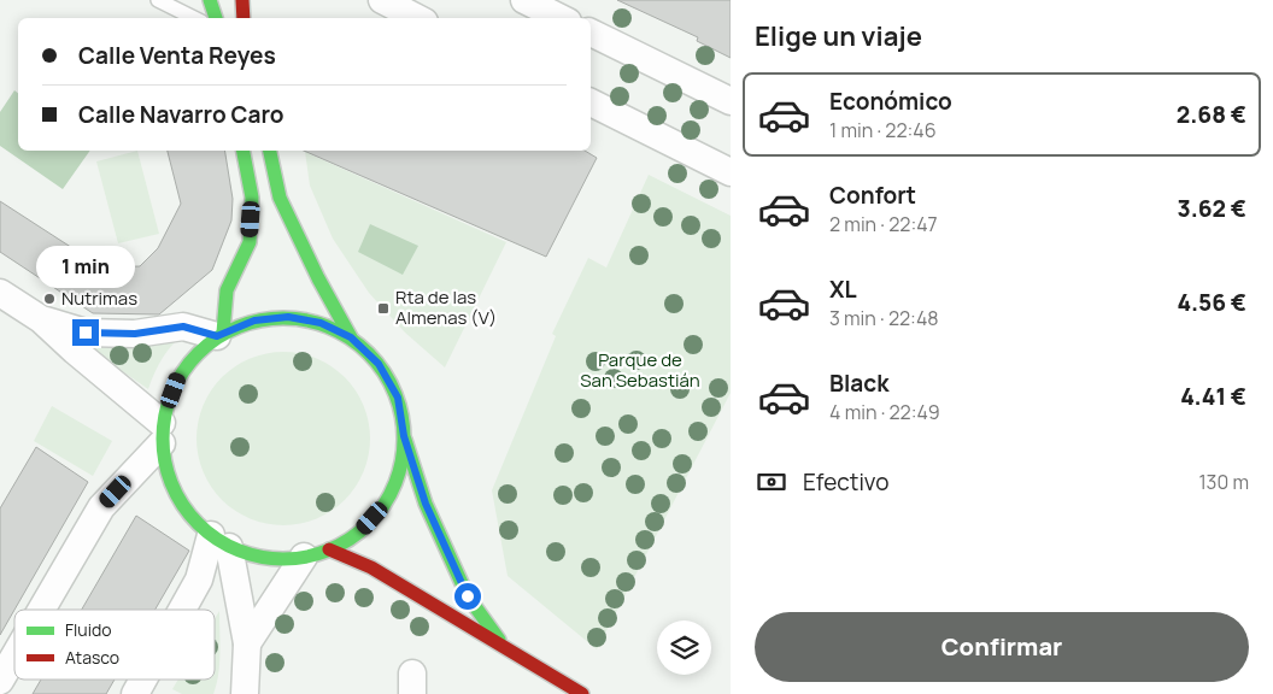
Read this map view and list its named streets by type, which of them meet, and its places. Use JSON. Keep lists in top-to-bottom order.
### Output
{
  "parks": ["Parque de San Sebastián"],
  "places": {
    "other": ["Nutrimas"],
    "transit": ["Rta de las Almenas (V)"]
  },
  "legend": ["Fluido", "Atasco"],
  "page": {
    "heading": "Elige un viaje",
    "banner": ["Calle Venta Reyes", "Calle Navarro Caro"],
    "list": [
      {
        "name": "Económico",
        "note": "1 min · 22:46",
        "value": "2.68 €"
      },
      {
        "name": "Confort",
        "note": "2 min · 22:47",
        "value": "3.62 €"
      },
      {
        "name": "XL",
        "note": "3 min · 22:48",
        "value": "4.56 €"
      },
      {
        "name": "Black",
        "note": "4 min · 22:49",
        "value": "4.41 €"
      }
    ],
    "bubble": "1 min",
    "pay": ["Efectivo", "130 m"],
    "buttons": "Confirmar"
  }
}
